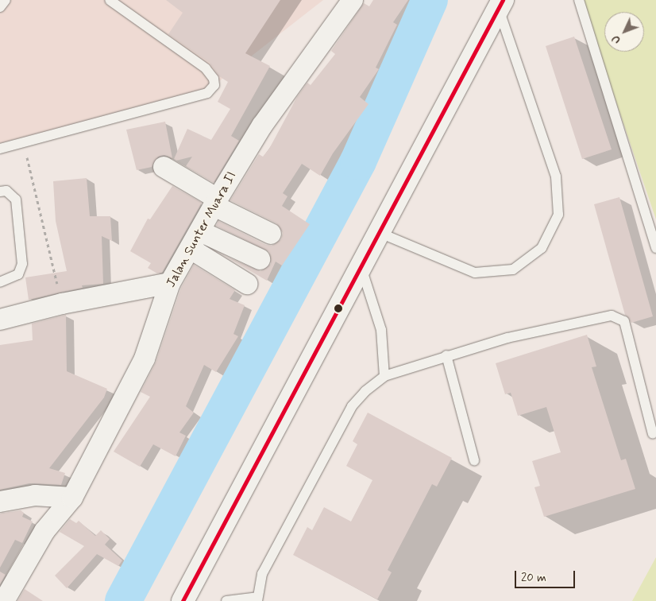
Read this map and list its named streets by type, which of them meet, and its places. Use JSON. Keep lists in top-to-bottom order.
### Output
{
  "streets": {
    "street": ["Jalan Sunter Muara II"]
  },
  "scale_bar": "20 m",
  "north": "bottom left"
}
